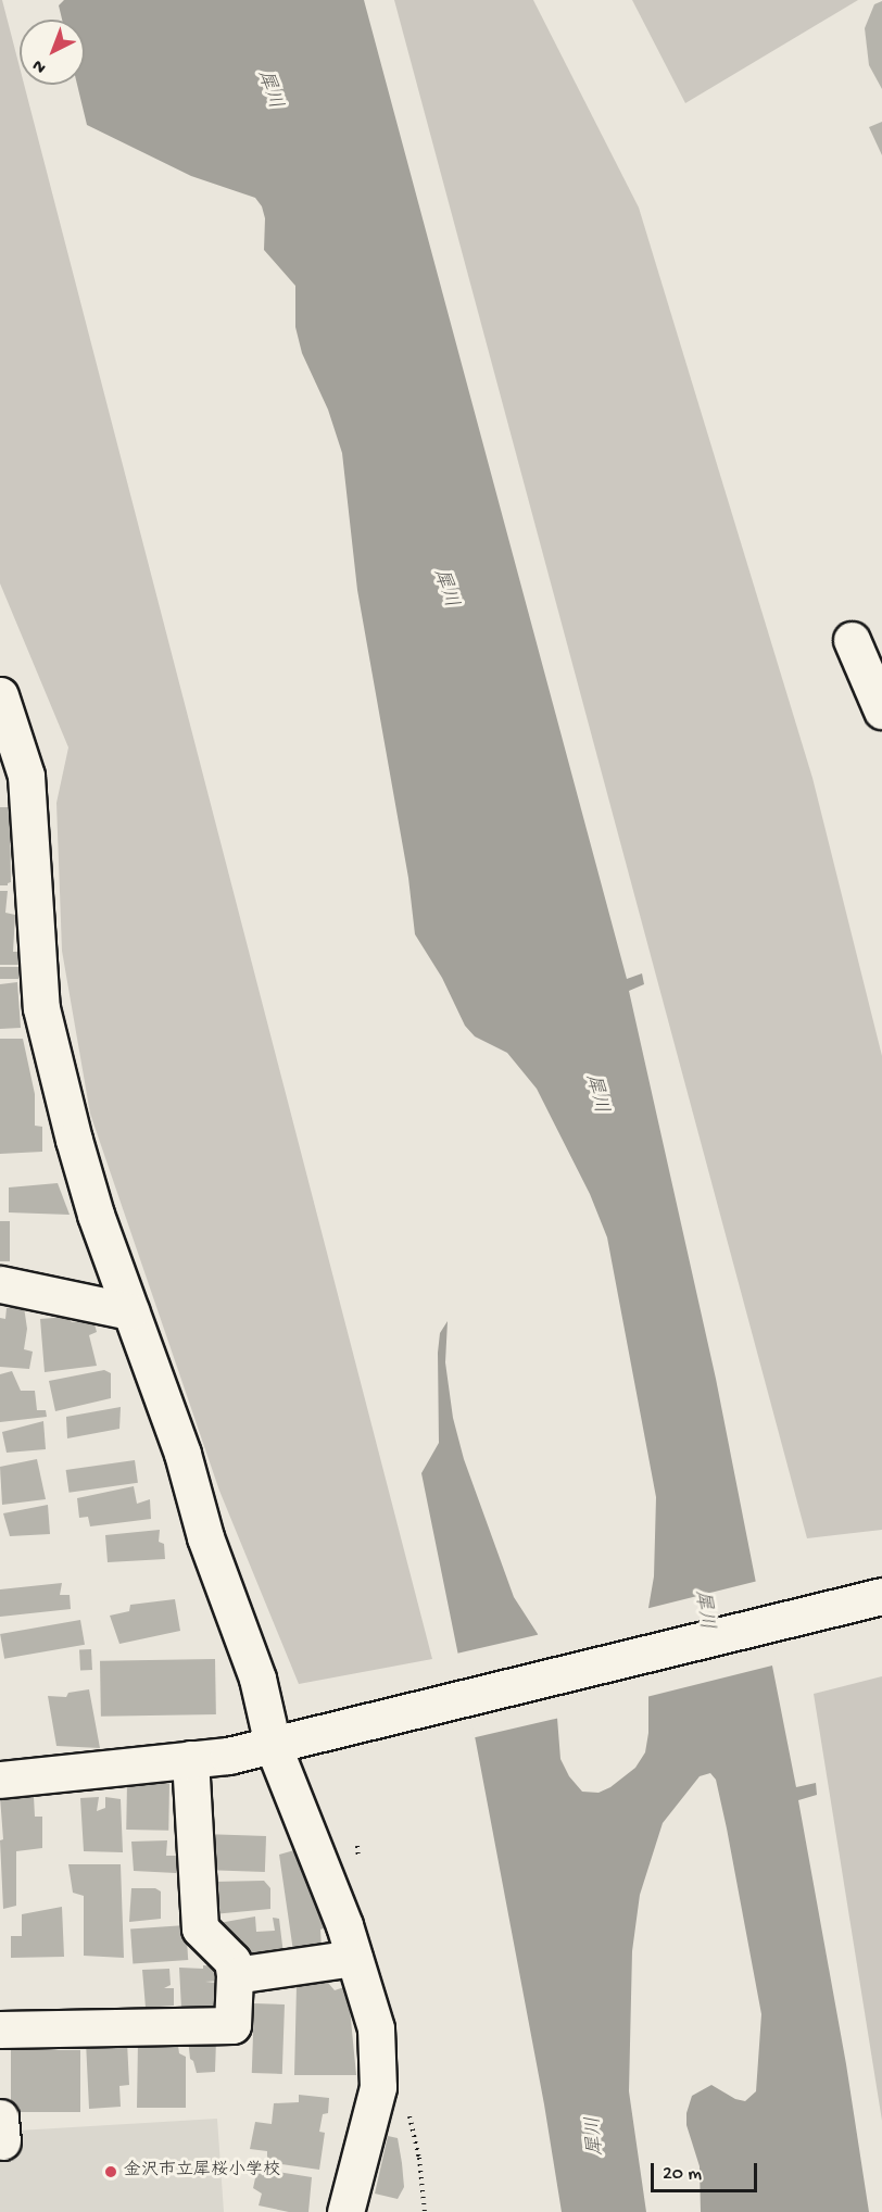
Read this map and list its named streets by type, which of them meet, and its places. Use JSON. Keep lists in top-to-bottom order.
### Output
{
  "water": ["犀川"],
  "places": ["金沢市立犀桜小学校"],
  "scale_bar": "20 m",
  "north": "bottom left"
}
